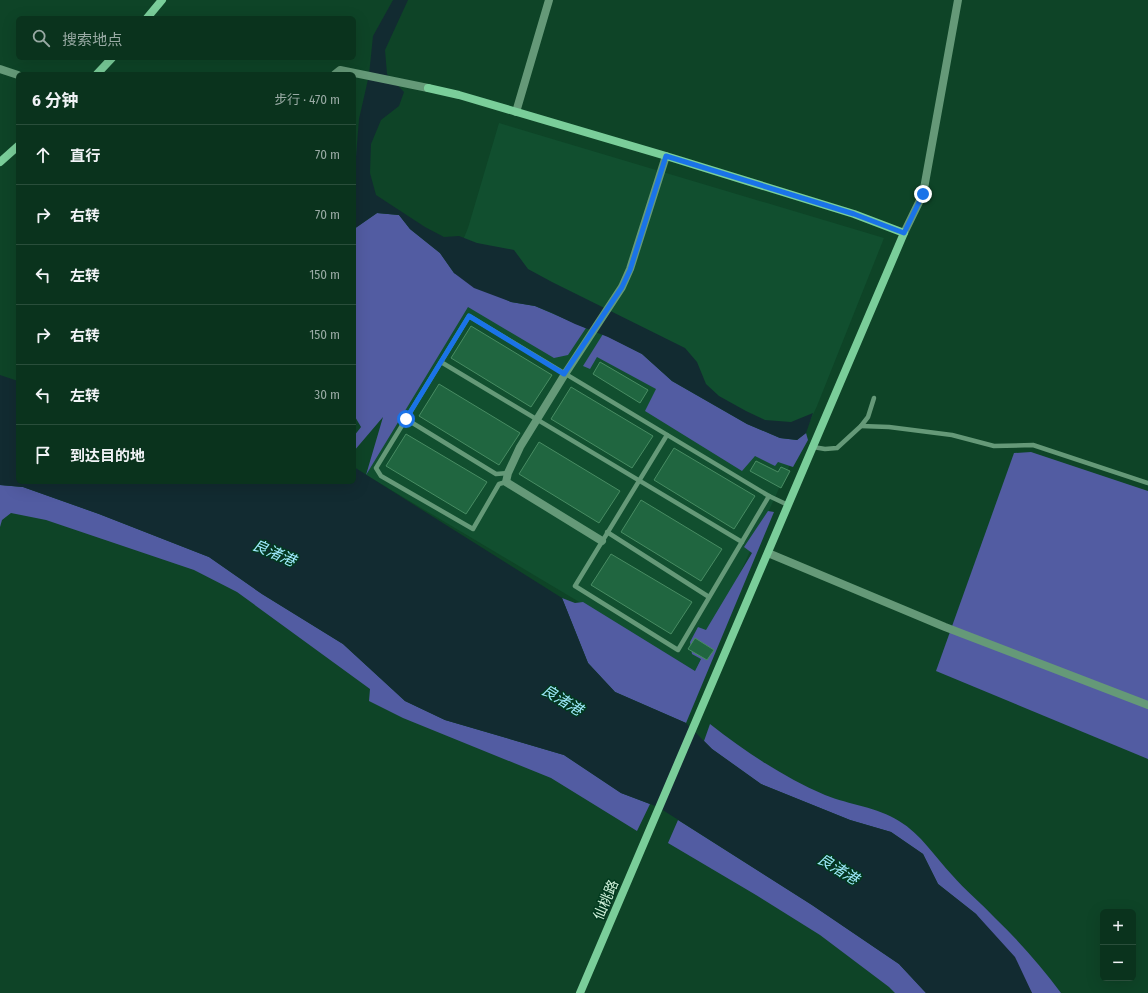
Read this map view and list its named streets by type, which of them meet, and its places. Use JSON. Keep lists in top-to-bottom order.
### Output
{
  "streets": {
    "street": ["仙桃路"]
  },
  "water": ["良渚港"],
  "page": {
    "search": "搜索地点",
    "heading": ["6 分钟", "步行 · 470 m"],
    "list": [
      ["直行", "70 m"],
      ["右转", "70 m"],
      ["左转", "150 m"],
      ["右转", "150 m"],
      ["左转", "30 m"],
      "到达目的地"
    ],
    "map_buttons": ["+", "−"]
  }
}
